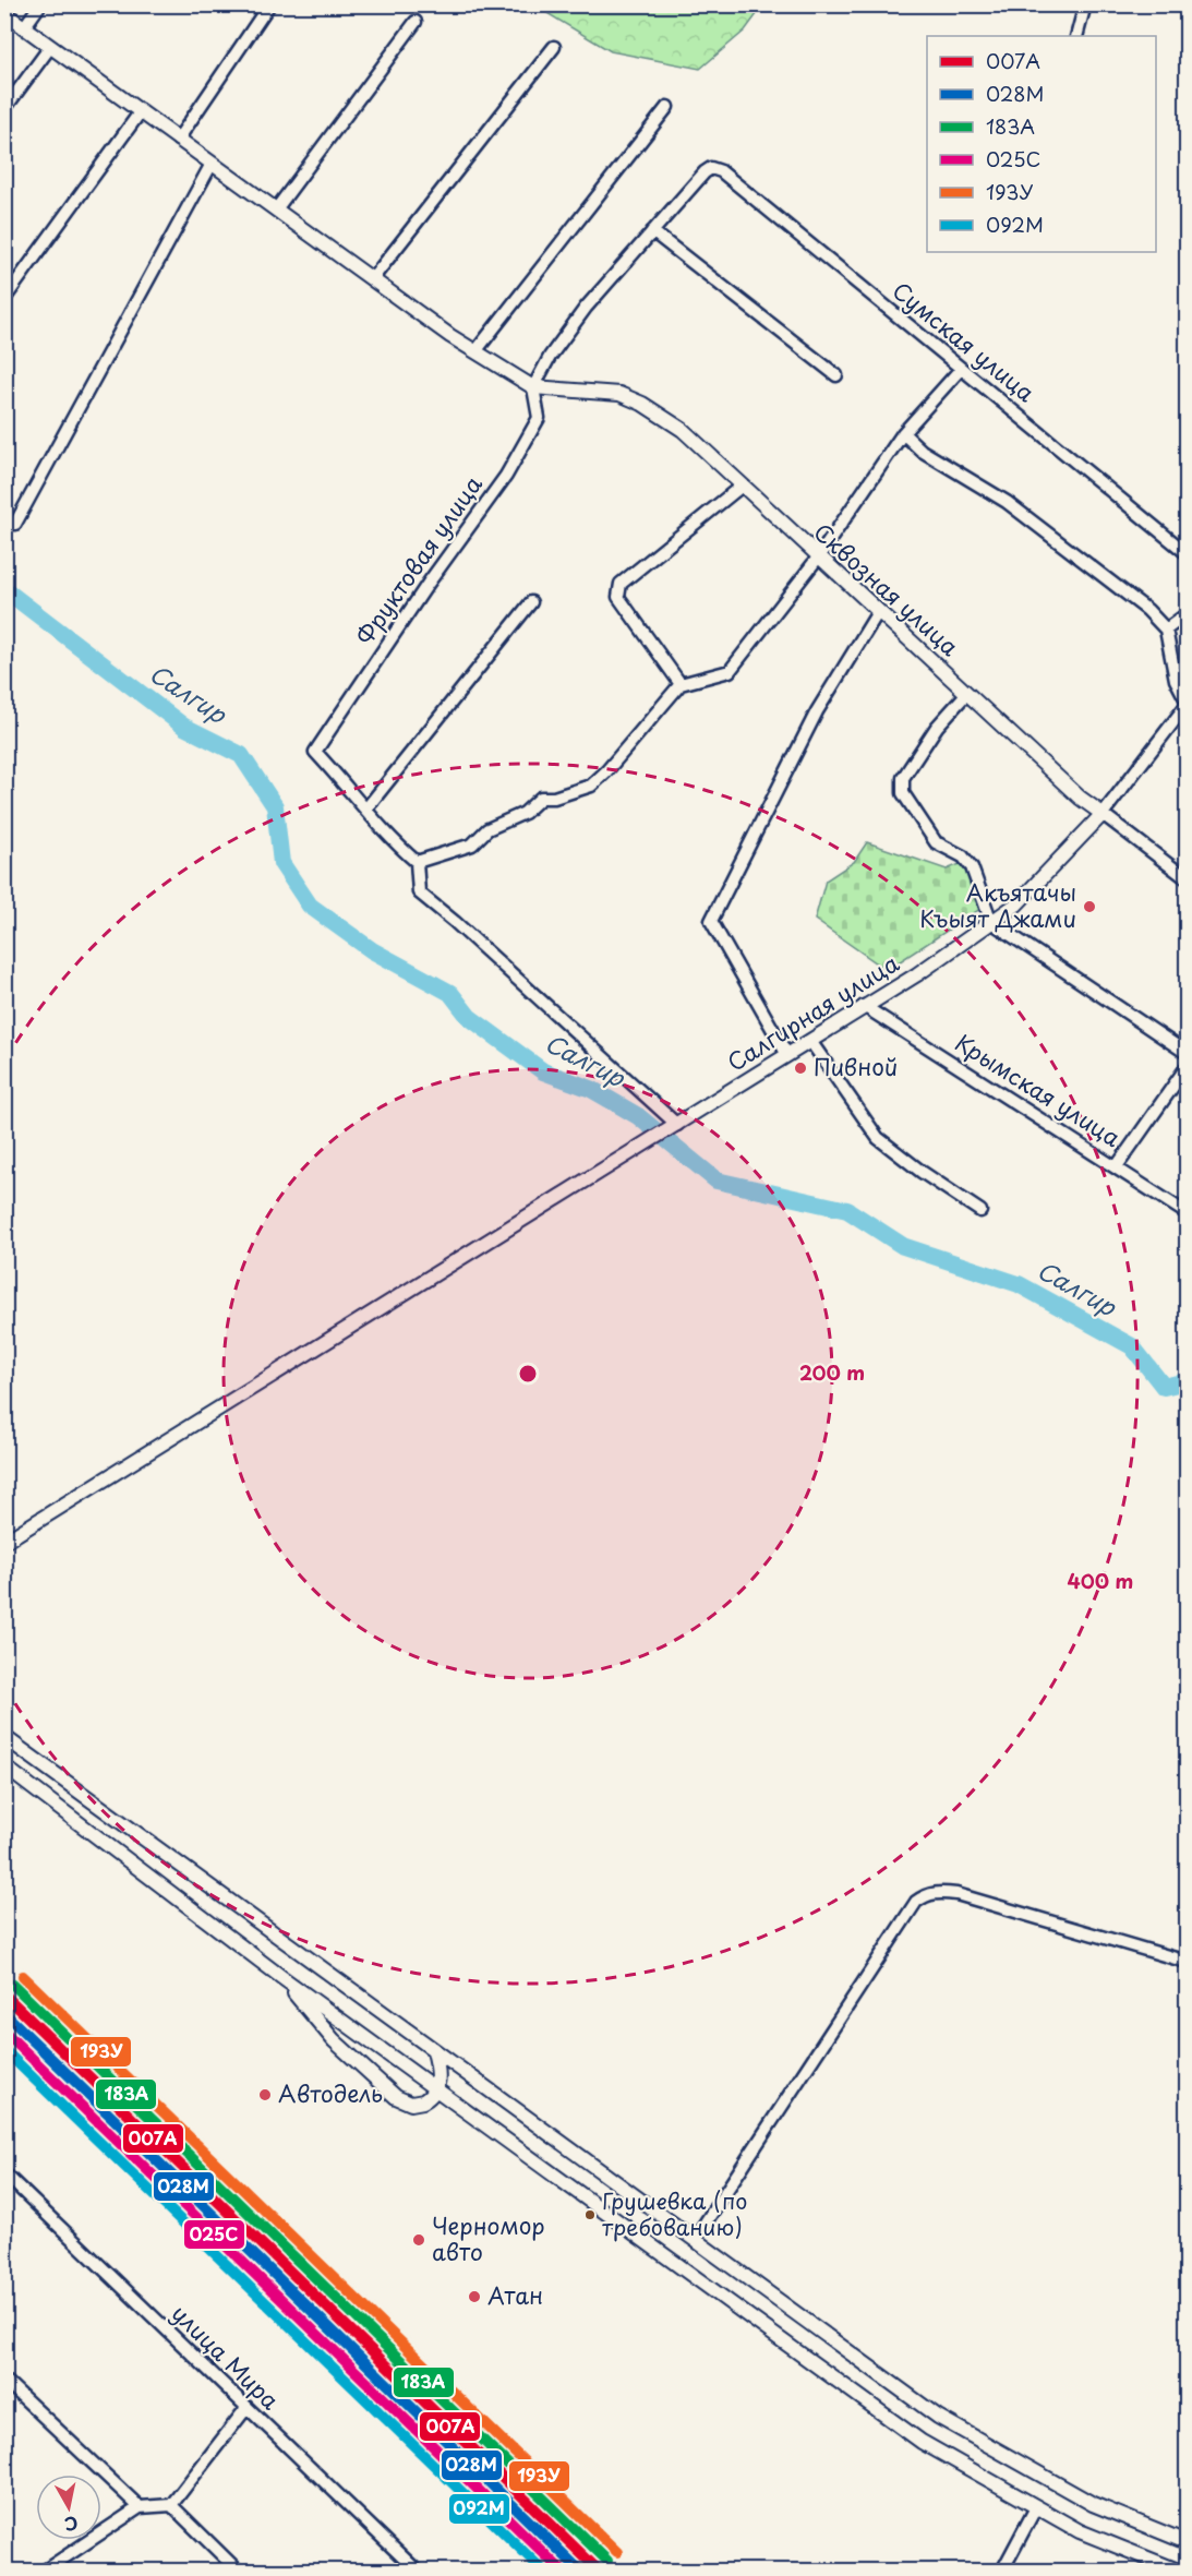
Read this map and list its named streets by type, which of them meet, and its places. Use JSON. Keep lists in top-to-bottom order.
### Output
{
  "streets": {
    "main road": ["Сквозная улица", "Салгирная улица"],
    "street": [
      "Сумская улица",
      "Фруктовая улица",
      "Крымская улица",
      "улица Мира"
    ]
  },
  "crossings": [
    ["Фруктовая улица", "Сквозная улица"],
    ["Сквозная улица", "Салгирная улица"],
    ["Салгирная улица", "Крымская улица"]
  ],
  "water": ["Салгир"],
  "places": [
    "Акъятачы Къыят Джами",
    "Пивной",
    "Автодель",
    "Грушевка (по требованию)",
    "Черномор авто",
    "Атан"
  ],
  "lines": [
    "transit line 193У",
    "transit line 183А",
    "transit line 007А",
    "transit line 028М",
    "transit line 025С",
    "transit line 092М"
  ],
  "legend": [
    "007А",
    "028М",
    "183А",
    "025С",
    "193У",
    "092М"
  ],
  "north": "bottom",
  "rings": ["200 m", "400 m"]
}
